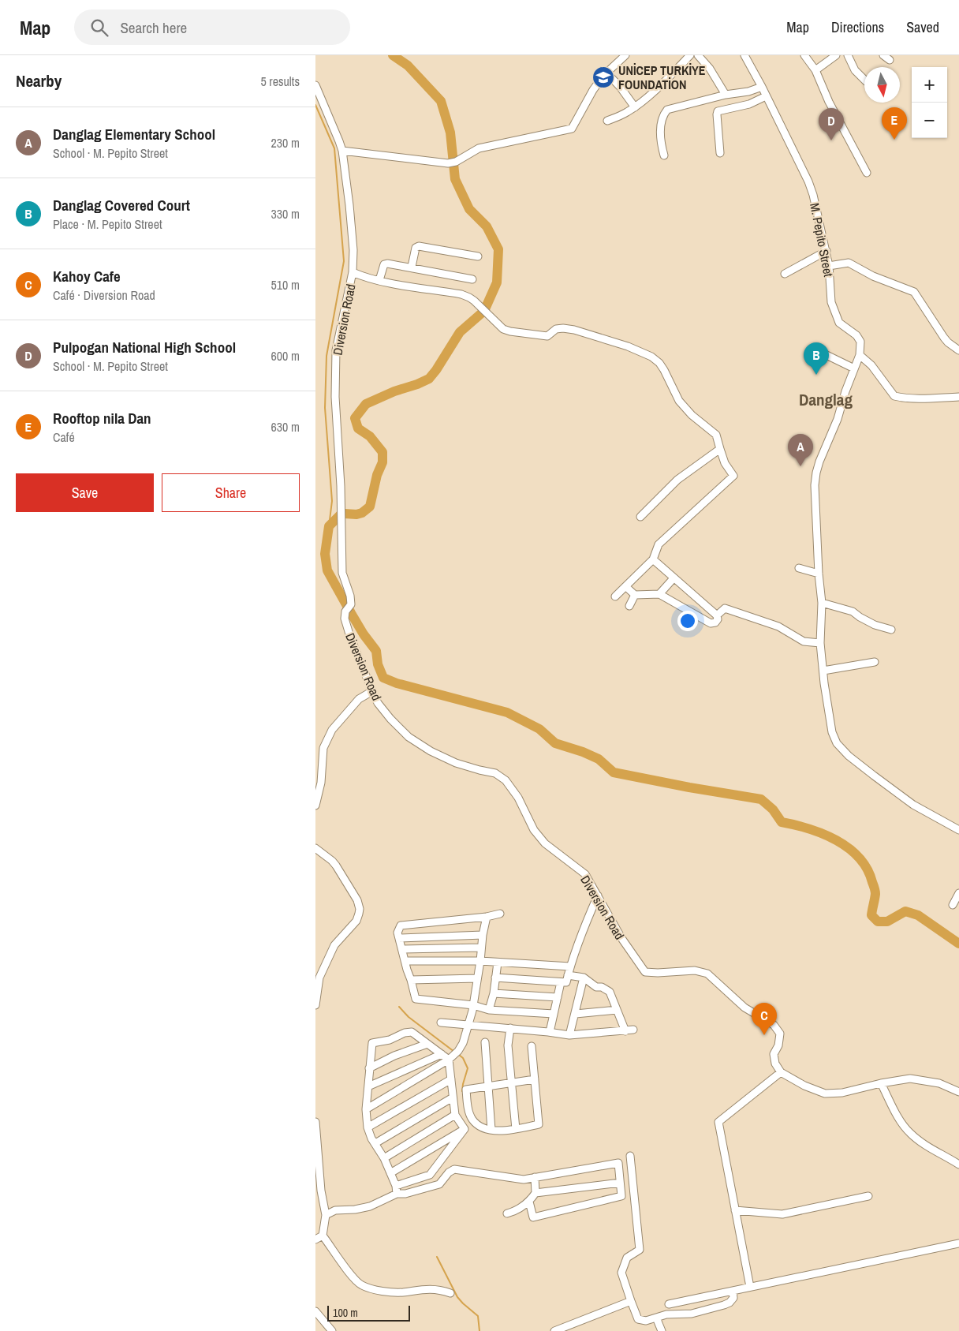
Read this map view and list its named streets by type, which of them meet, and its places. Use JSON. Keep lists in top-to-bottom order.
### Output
{
  "streets": {
    "street": ["M. Pepito Street", "Diversion Road"]
  },
  "districts": ["Danglag"],
  "places": {
    "school or university": ["UNİCEP TURKİYE FOUNDATİON"]
  },
  "scale_bar": "100 m",
  "north": "bottom",
  "page": {
    "header": "Map",
    "search": "Search here",
    "nav": ["Map", "Directions", "Saved"],
    "heading": ["Nearby", "5 results"],
    "map_buttons": ["+", "−"],
    "list": [
      {
        "mark": "A",
        "name": "Danglag Elementary School",
        "note": "School · M. Pepito Street",
        "value": "230 m"
      },
      {
        "mark": "B",
        "name": "Danglag Covered Court",
        "note": "Place · M. Pepito Street",
        "value": "330 m"
      },
      {
        "mark": "C",
        "name": "Kahoy Cafe",
        "note": "Café · Diversion Road",
        "value": "510 m"
      },
      {
        "mark": "D",
        "name": "Pulpogan National High School",
        "note": "School · M. Pepito Street",
        "value": "600 m"
      },
      {
        "mark": "E",
        "name": "Rooftop nila Dan",
        "note": "Café",
        "value": "630 m"
      }
    ],
    "pins": [
      "E",
      "D",
      "B",
      "A",
      "C"
    ],
    "buttons": ["Save", "Share"],
    "scale": "100 m"
  }
}
